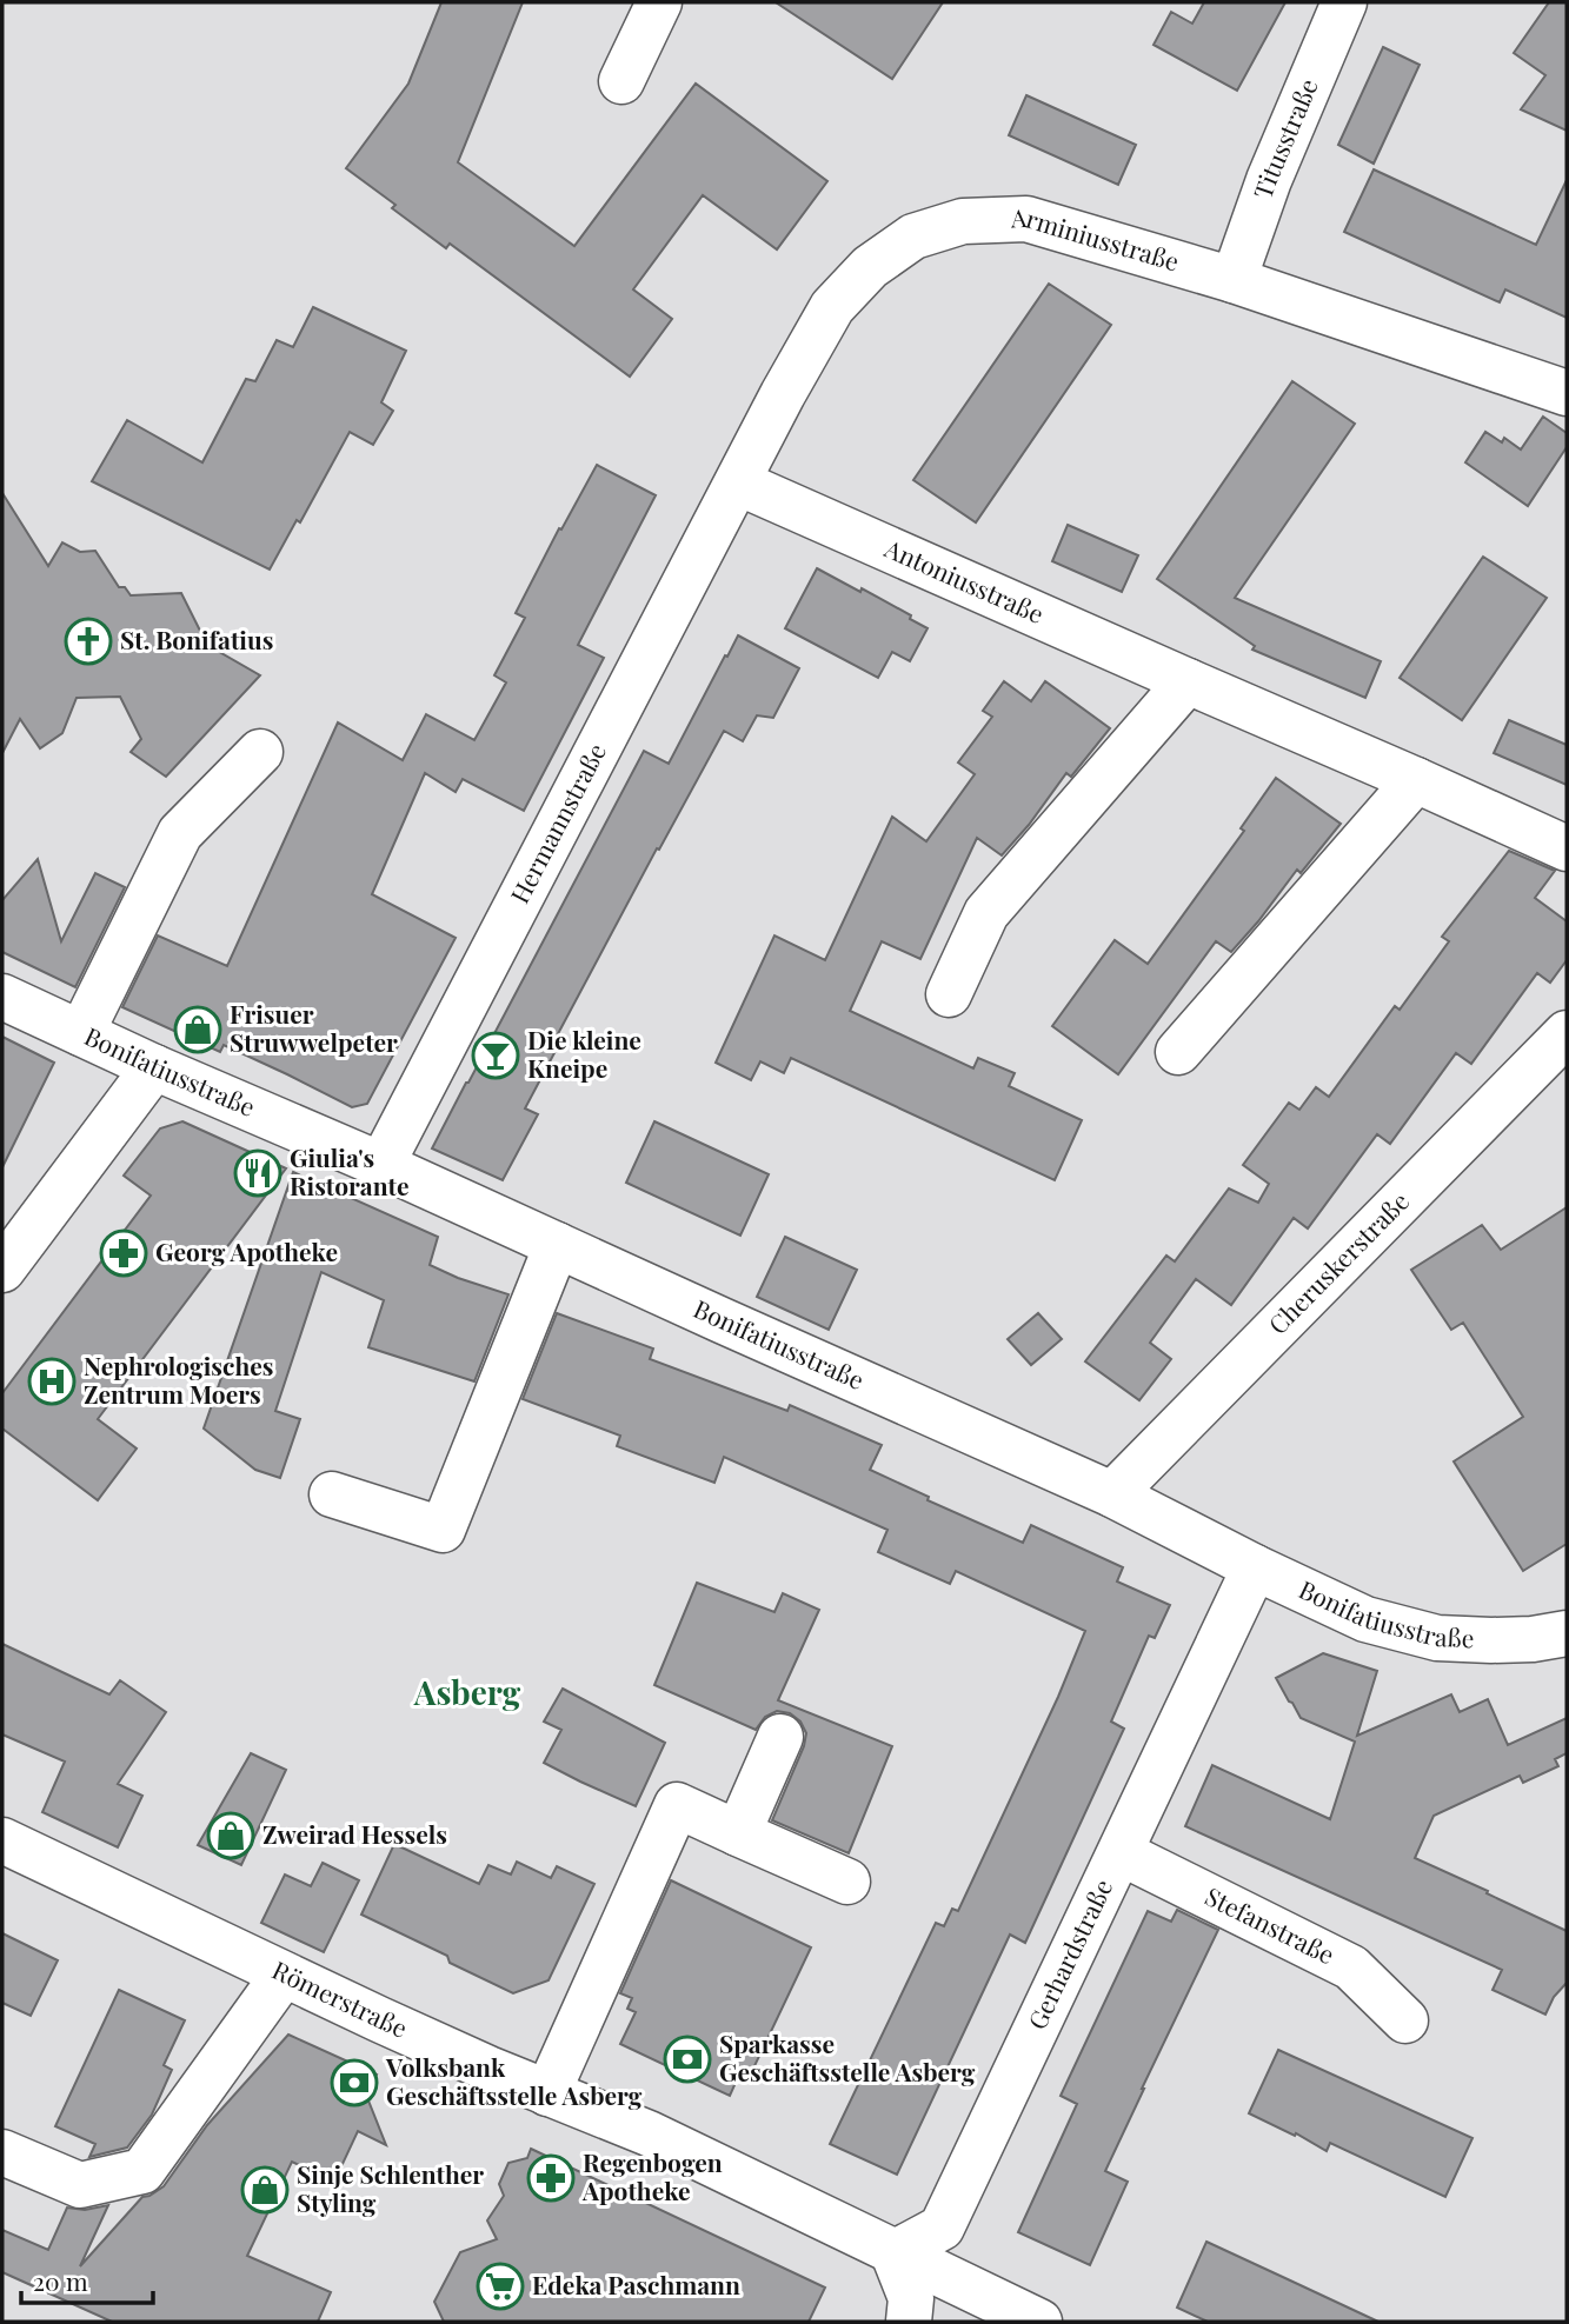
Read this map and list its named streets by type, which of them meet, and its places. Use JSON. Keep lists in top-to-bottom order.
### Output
{
  "streets": {
    "street": [
      "Titusstraße",
      "Arminiusstraße",
      "Antoniusstraße",
      "Hermannstraße",
      "Bonifatiusstraße",
      "Cheruskerstraße",
      "Stefanstraße",
      "Gerhardstraße",
      "Römerstraße"
    ]
  },
  "crossings": [
    ["Titusstraße", "Arminiusstraße"],
    ["Arminiusstraße", "Antoniusstraße"],
    ["Arminiusstraße", "Hermannstraße"],
    ["Antoniusstraße", "Hermannstraße"],
    ["Hermannstraße", "Bonifatiusstraße"],
    ["Bonifatiusstraße", "Cheruskerstraße"],
    ["Bonifatiusstraße", "Gerhardstraße"],
    ["Stefanstraße", "Gerhardstraße"],
    ["Gerhardstraße", "Römerstraße"]
  ],
  "districts": ["Asberg"],
  "places": {
    "church": ["St. Bonifatius"],
    "shop": ["Frisuer Struwwelpeter", "Zweirad Hessels", "Sinje Schlenther Styling"],
    "bar": ["Die kleine Kneipe"],
    "restaurant": ["Giulia's Ristorante"],
    "pharmacy": ["Georg Apotheke", "Regenbogen Apotheke"],
    "hospital": ["Nephrologisches Zentrum Moers"],
    "bank": ["Sparkasse Geschäftsstelle Asberg", "Volksbank Geschäftsstelle Asberg"],
    "supermarket": ["Edeka Paschmann"]
  },
  "scale_bar": "20 m"
}
